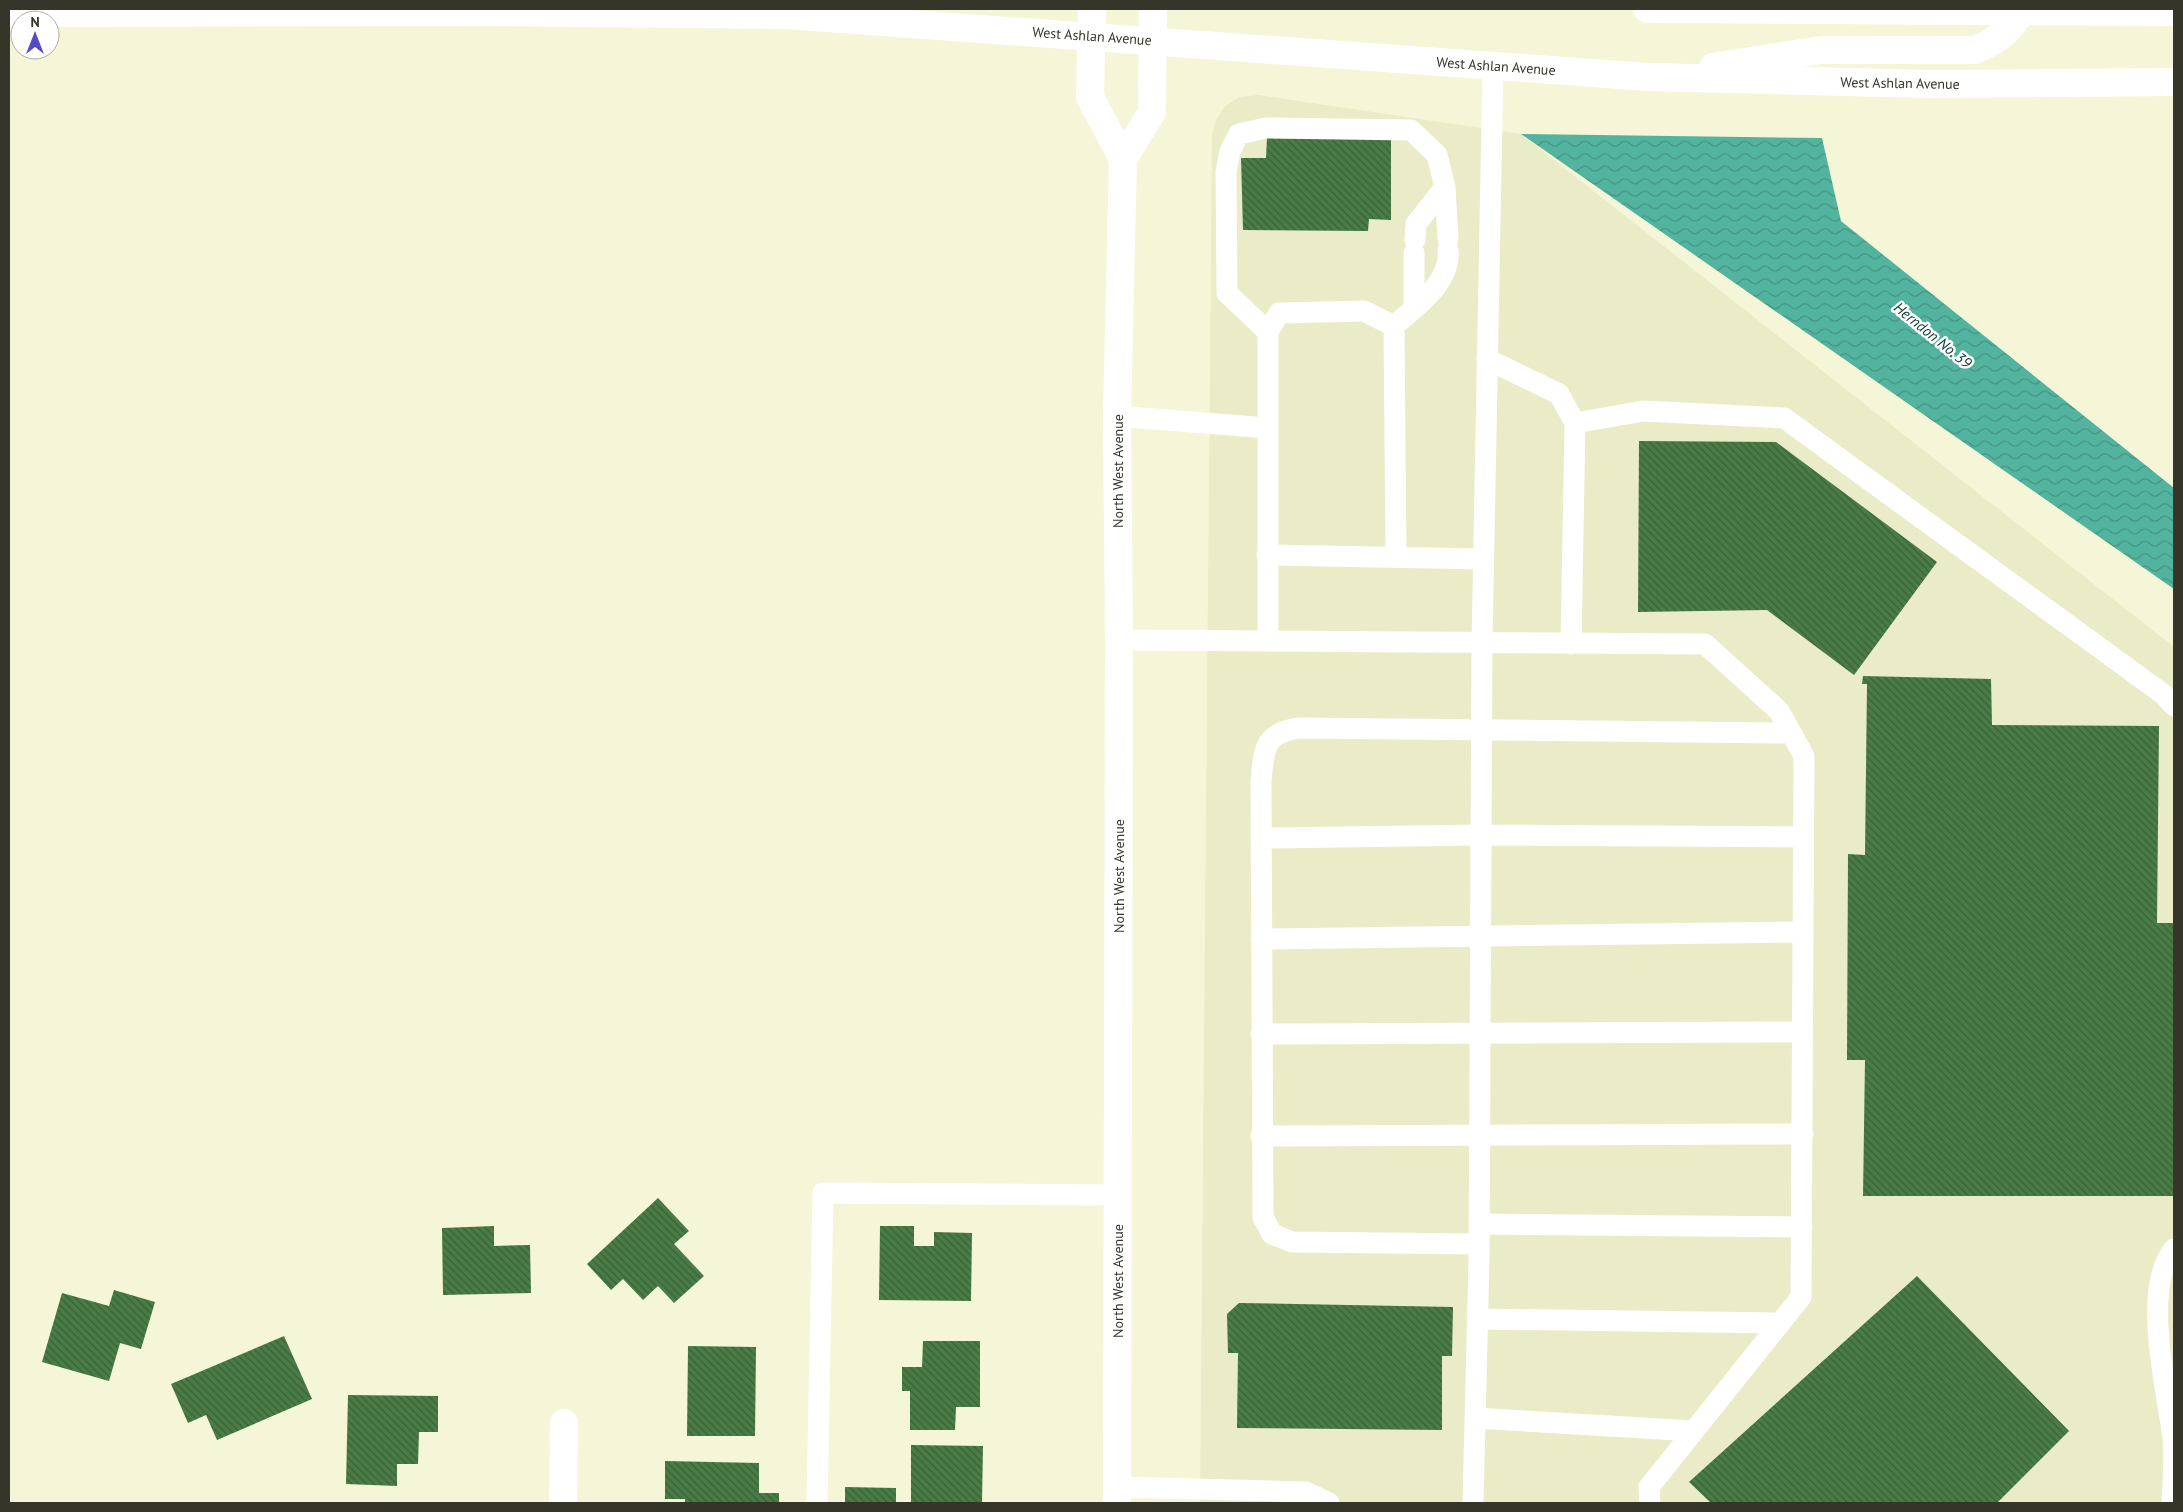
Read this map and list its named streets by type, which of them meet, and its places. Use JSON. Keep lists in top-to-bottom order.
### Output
{
  "streets": {
    "main road": ["West Ashlan Avenue", "North West Avenue"]
  },
  "crossings": [
    ["West Ashlan Avenue", "North West Avenue"]
  ],
  "water": ["Herndon No. 39"],
  "north": "top"
}
